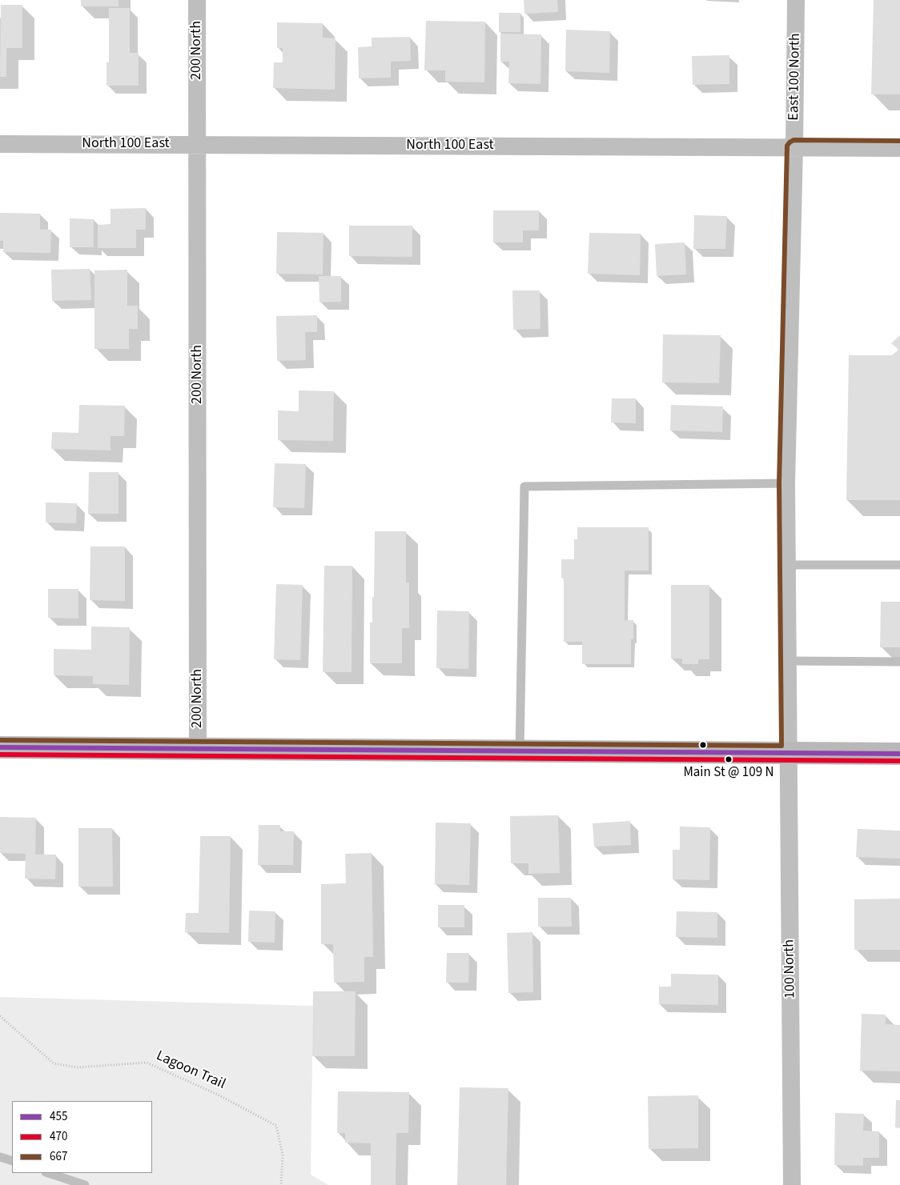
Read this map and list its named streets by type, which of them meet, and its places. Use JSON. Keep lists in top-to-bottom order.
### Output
{
  "streets": {
    "street": [
      "200 North",
      "East 100 North",
      "North 100 East",
      "100 North"
    ],
    "path": ["Lagoon Trail"]
  },
  "crossings": [
    ["200 North", "North 100 East"],
    ["East 100 North", "North 100 East"],
    ["East 100 North", "100 North"]
  ],
  "places": ["Main St @ 109 N"],
  "lines": ["transit line 667", "transit line 455", "transit line 470"],
  "legend": ["455", "470", "667"]
}
